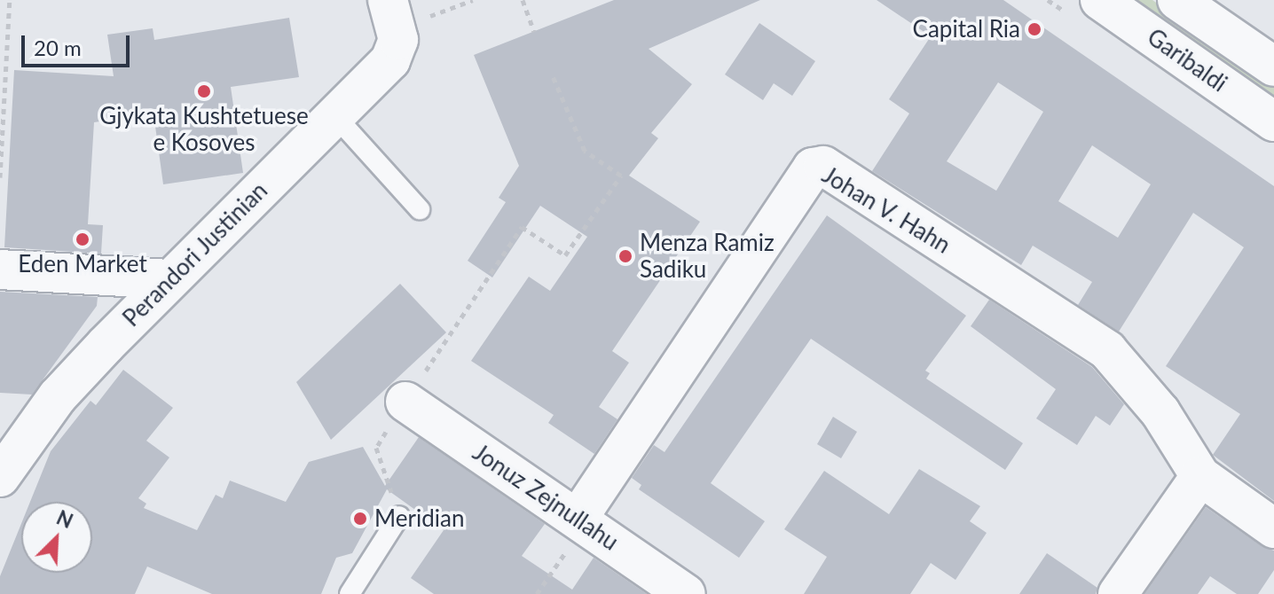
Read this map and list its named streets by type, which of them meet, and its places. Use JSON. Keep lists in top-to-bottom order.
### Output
{
  "streets": {
    "street": [
      "Garibaldi",
      "Johan V. Hahn",
      "Perandori Justinian",
      "Jonuz Zejnullahu"
    ]
  },
  "crossings": [
    ["Johan V. Hahn", "Jonuz Zejnullahu"]
  ],
  "places": [
    "Capital Ria",
    "Gjykata Kushtetuese e Kosoves",
    "Eden Market",
    "Menza Ramiz Sadiku",
    "Meridian"
  ],
  "scale_bar": "20 m",
  "north": "top right"
}
